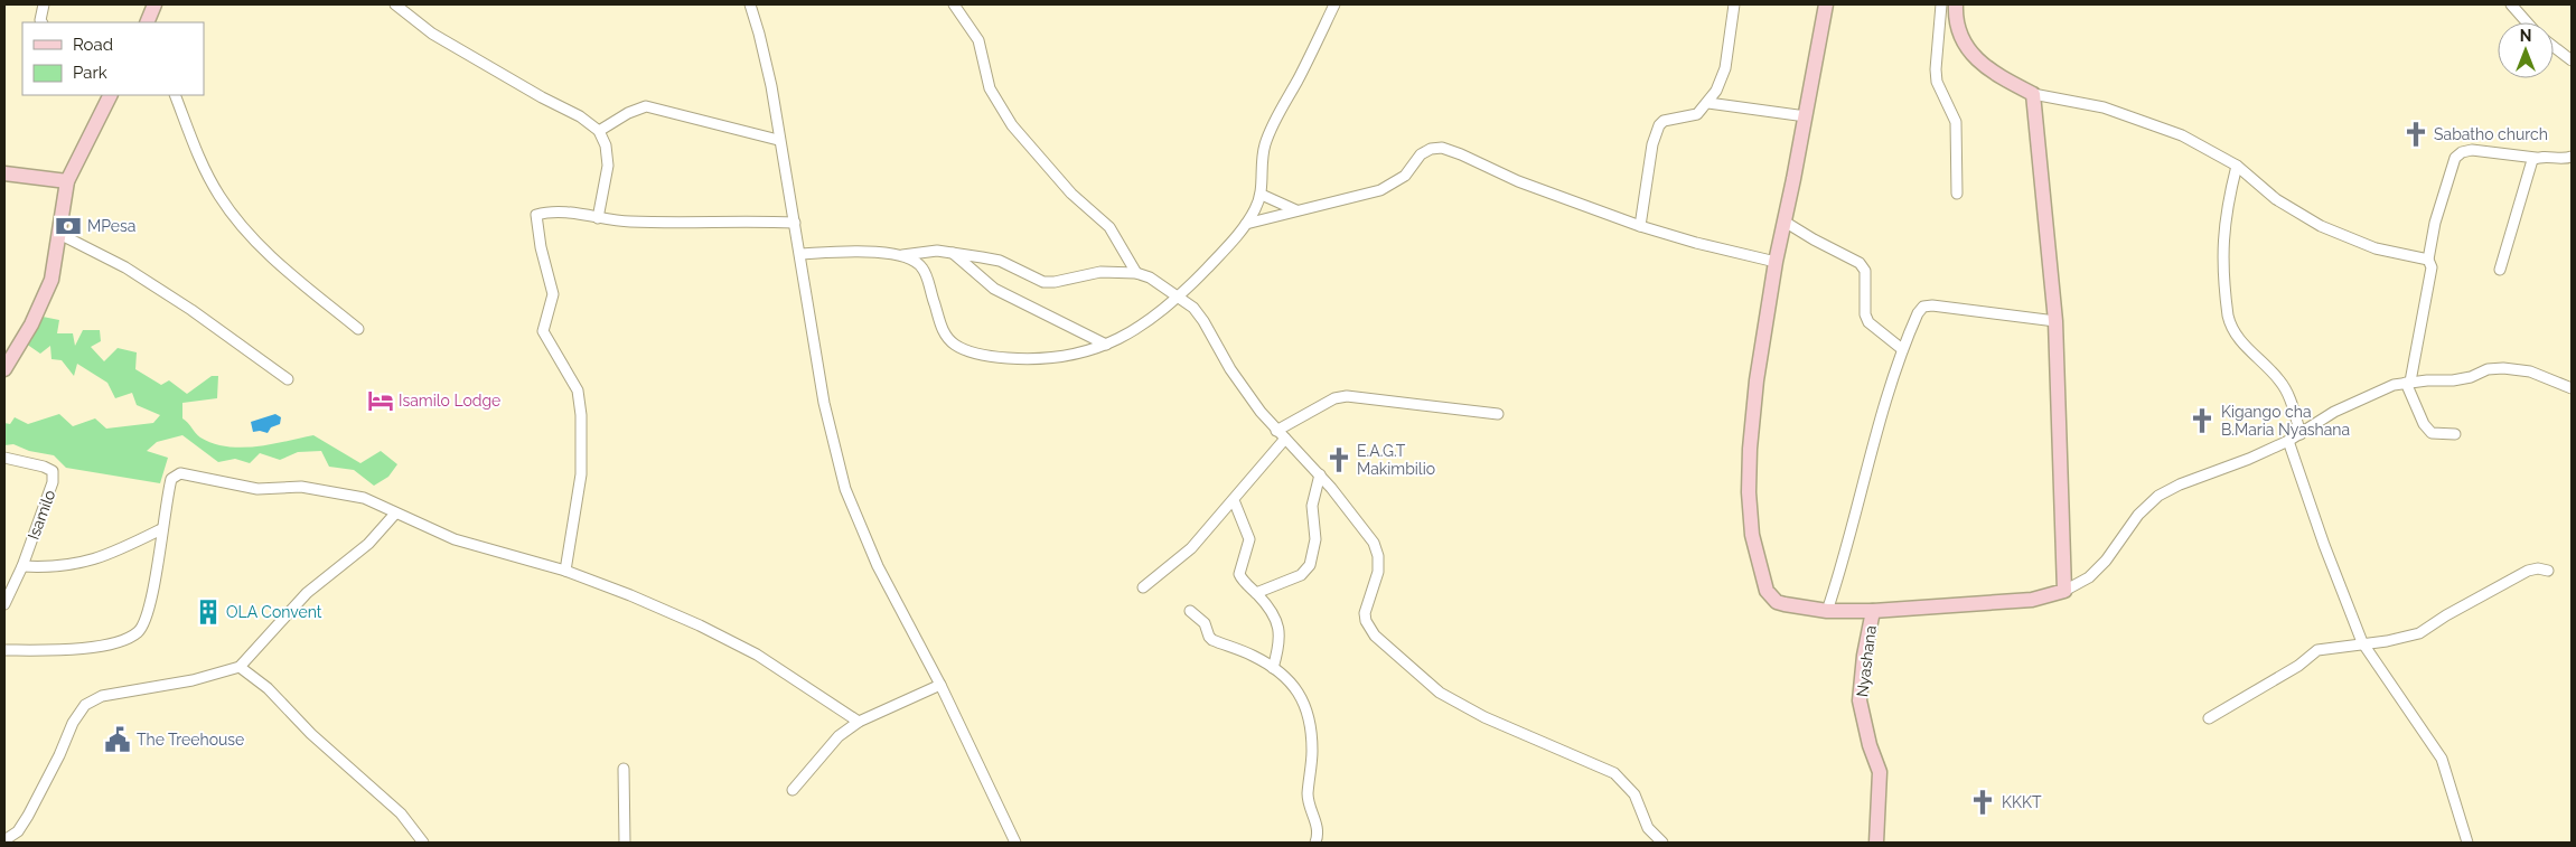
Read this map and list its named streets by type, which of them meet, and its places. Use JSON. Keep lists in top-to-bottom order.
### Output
{
  "streets": {
    "street": ["Isamilo", "Nyashana"]
  },
  "places": {
    "church": [
      "Sabatho church",
      "Kigango cha B.Maria Nyashana",
      "E.A.G.T Makimbilio",
      "KKKT"
    ],
    "bank": ["MPesa"],
    "hotel": ["Isamilo Lodge"],
    "building": ["OLA Convent"],
    "public building": ["The Treehouse"]
  },
  "legend": ["Road", "Park"],
  "north": "top"
}
